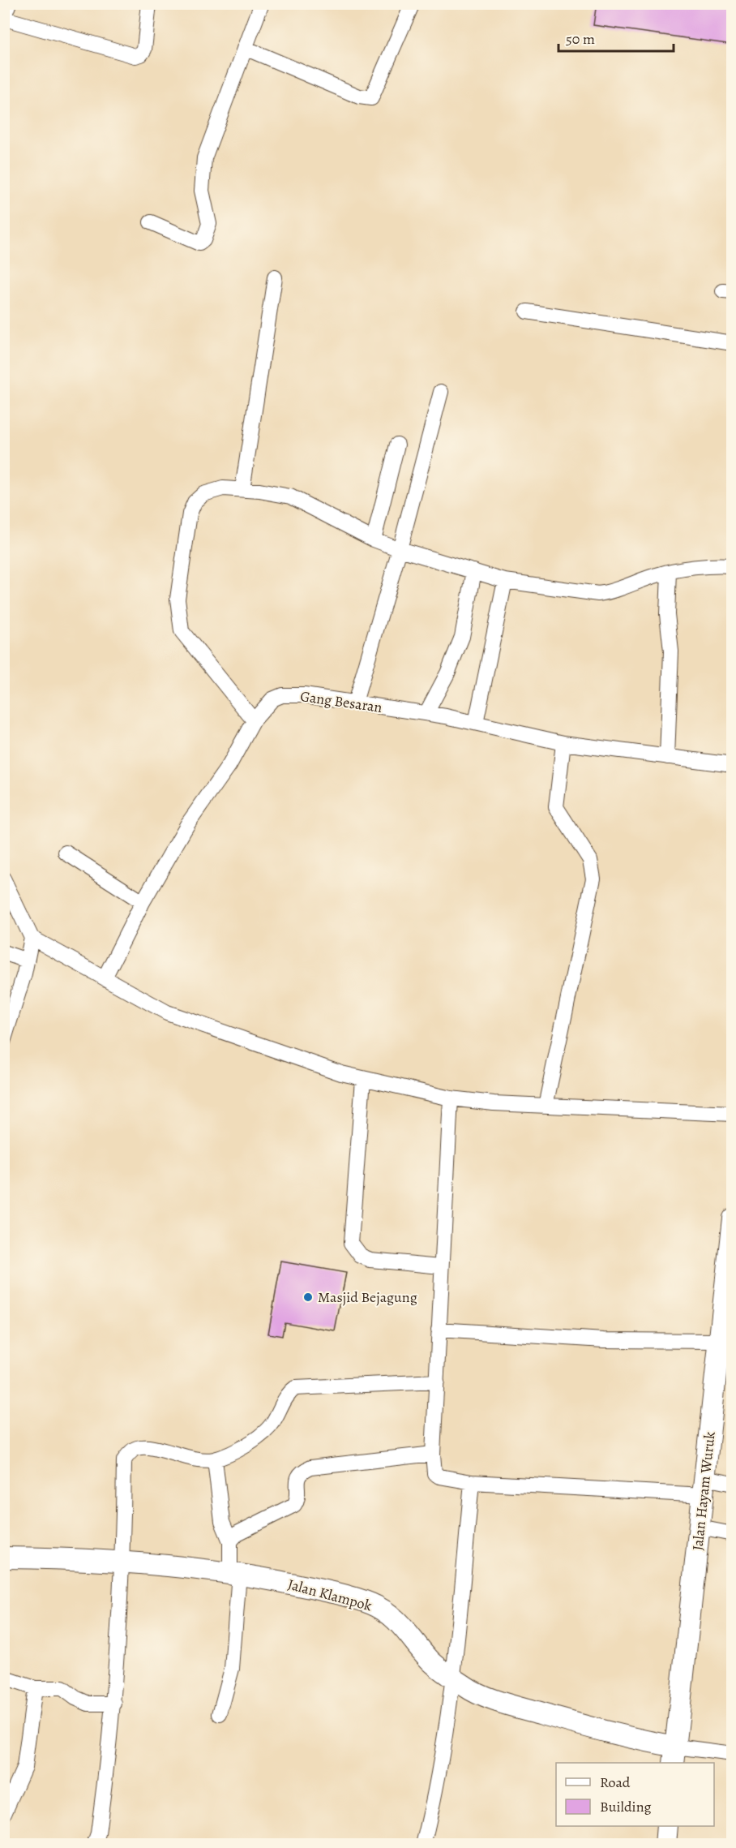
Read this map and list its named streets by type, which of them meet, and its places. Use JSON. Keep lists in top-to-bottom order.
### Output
{
  "streets": {
    "street": ["Gang Besaran", "Jalan Hayam Wuruk", "Jalan Klampok"]
  },
  "crossings": [
    ["Jalan Hayam Wuruk", "Jalan Klampok"]
  ],
  "places": ["Masjid Bejagung"],
  "legend": ["Road", "Building"],
  "scale_bar": "50 m"
}
